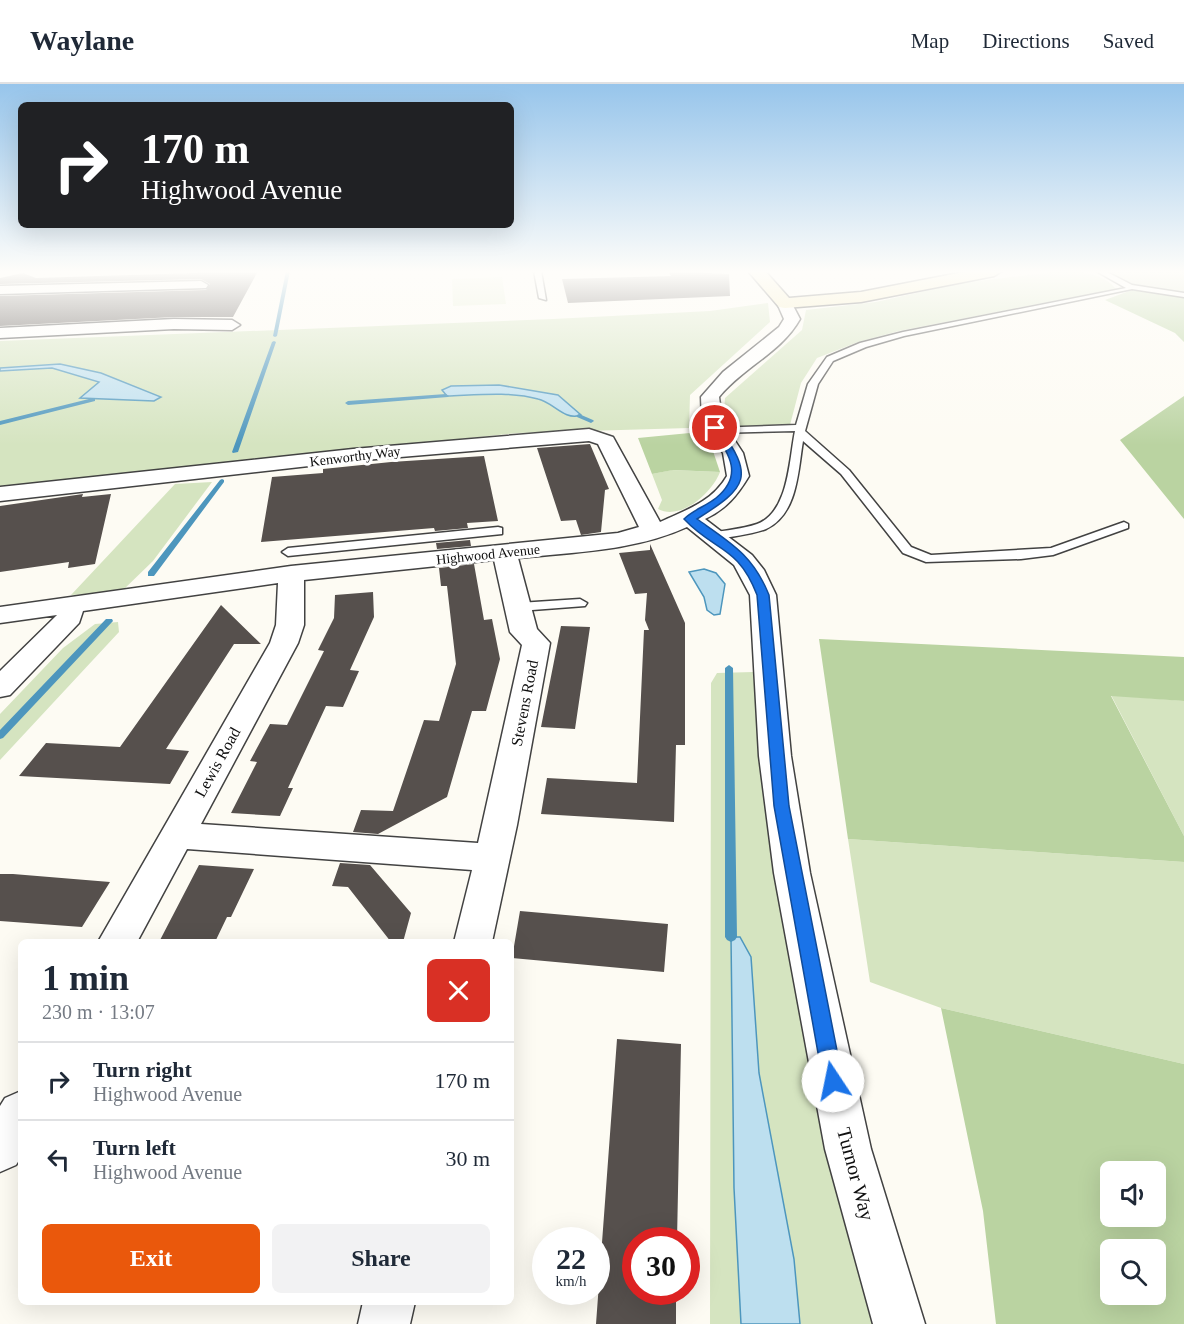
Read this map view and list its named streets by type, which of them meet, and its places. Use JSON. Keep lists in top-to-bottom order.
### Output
{
  "streets": {
    "street": [
      "Kenworthy Way",
      "Highwood Avenue",
      "Stevens Road",
      "Lewis Road",
      "Turnor Way"
    ]
  },
  "crossings": [
    ["Kenworthy Way", "Highwood Avenue"],
    ["Highwood Avenue", "Stevens Road"],
    ["Highwood Avenue", "Lewis Road"],
    ["Highwood Avenue", "Turnor Way"]
  ],
  "page": {
    "header": "Waylane",
    "nav": ["Map", "Directions", "Saved"],
    "turn": ["170 m", "Highwood Avenue"],
    "heading": ["1 min", "230 m · 13:07"],
    "list": [
      {
        "name": "Turn right",
        "note": "Highwood Avenue",
        "value": "170 m"
      },
      {
        "name": "Turn left",
        "note": "Highwood Avenue",
        "value": "30 m"
      }
    ],
    "buttons": ["Exit", "Share"],
    "speed": "22 km/h",
    "limit": "30"
  }
}
